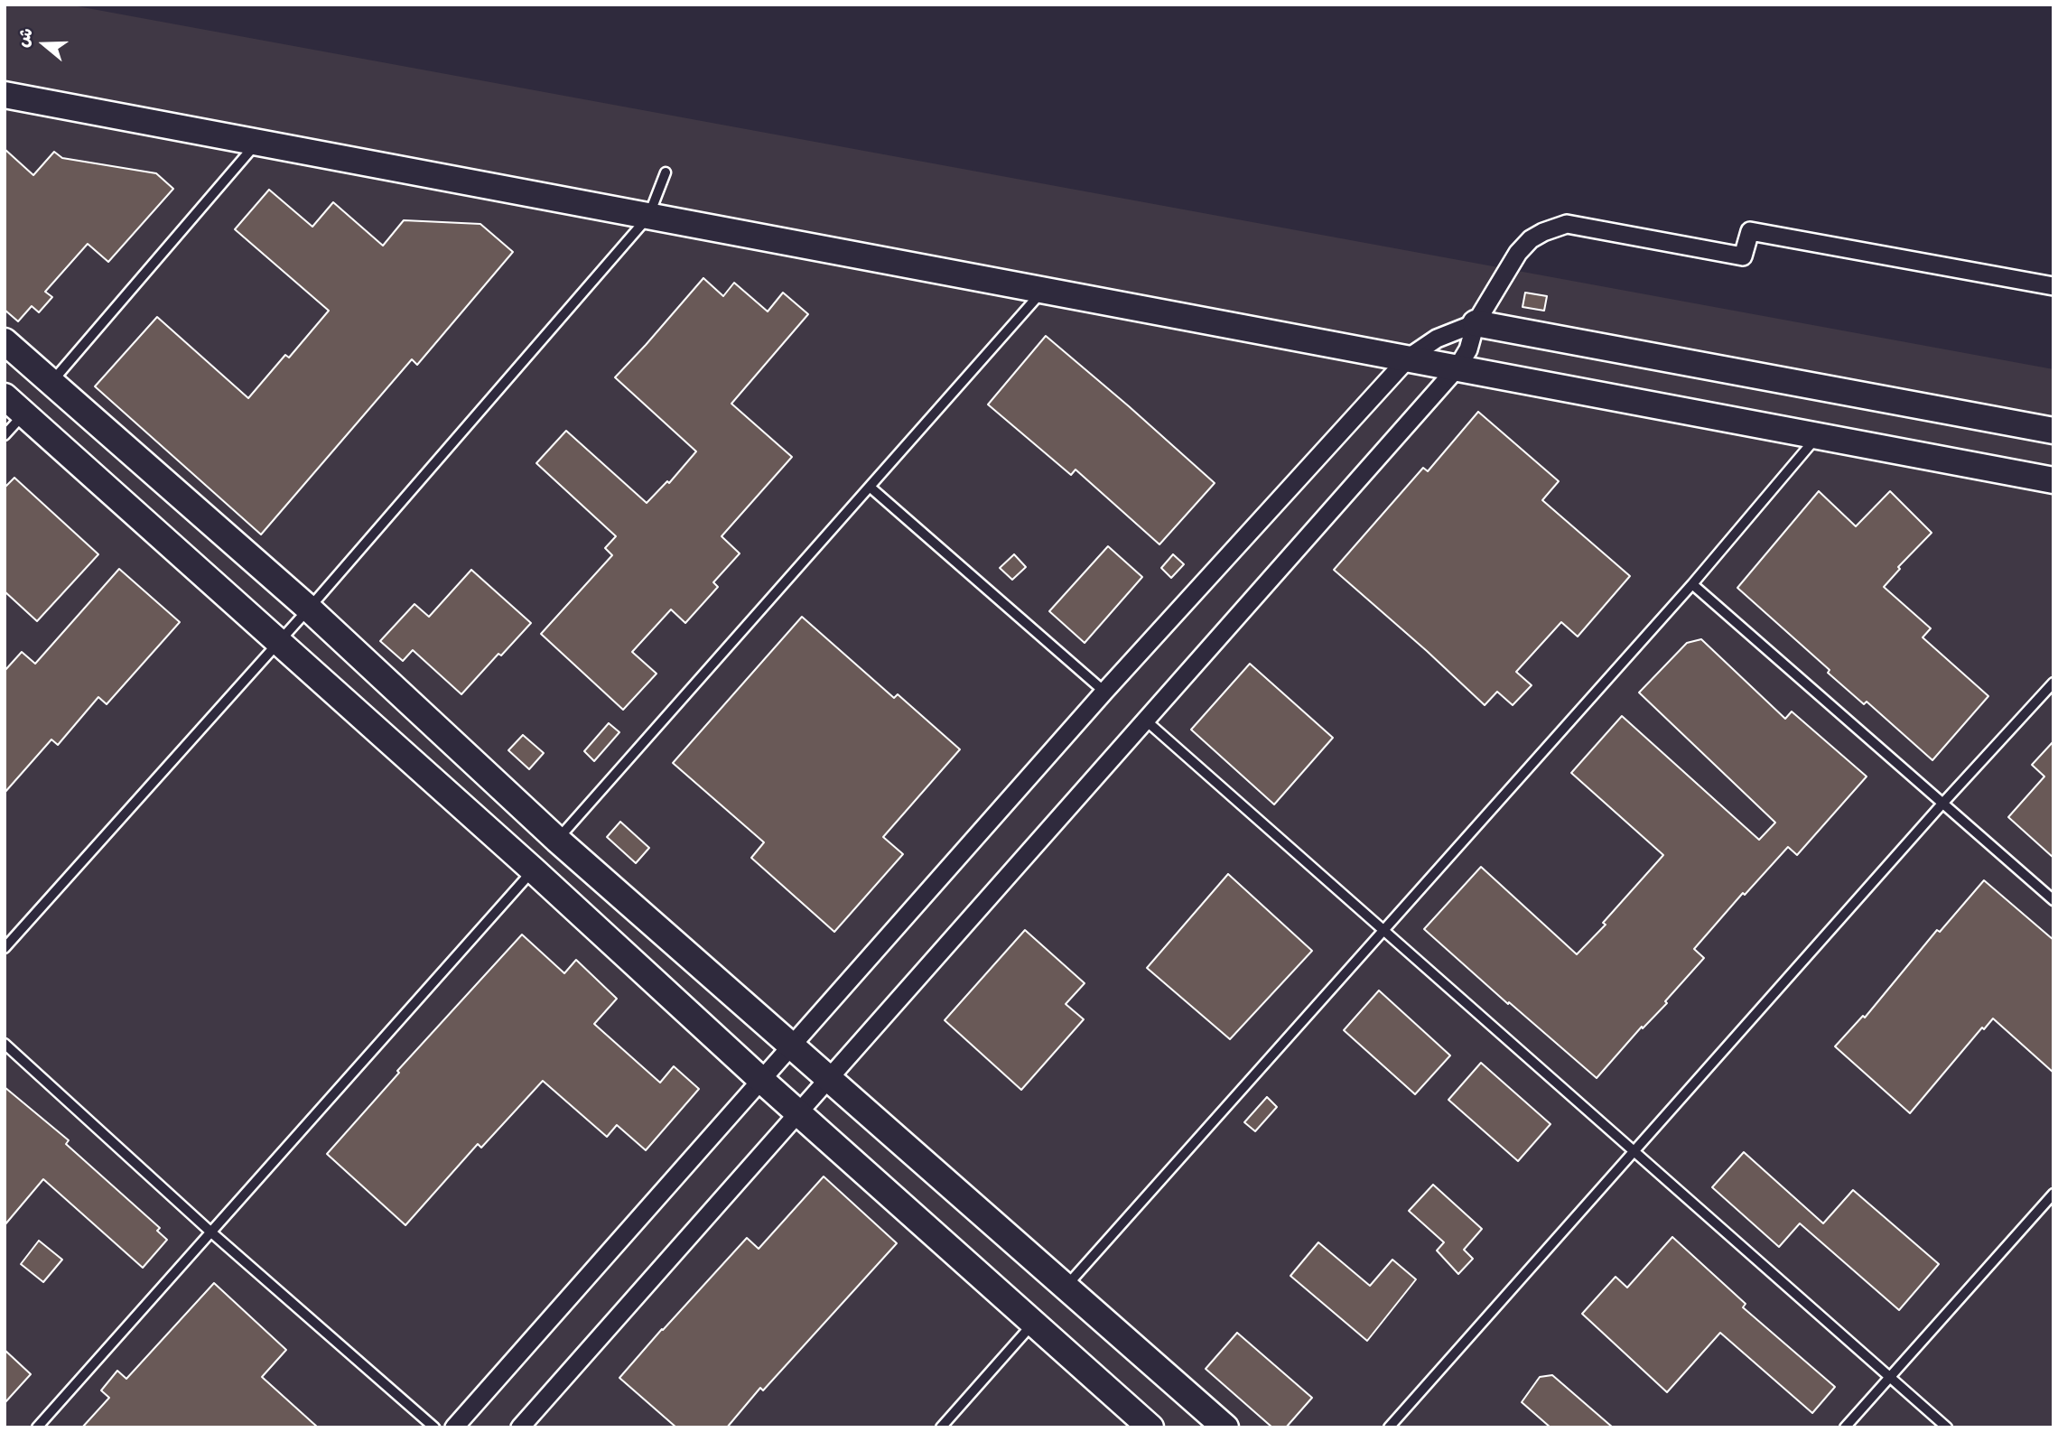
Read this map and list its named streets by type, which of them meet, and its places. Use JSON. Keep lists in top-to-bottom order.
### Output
{
  "north": "left"
}
